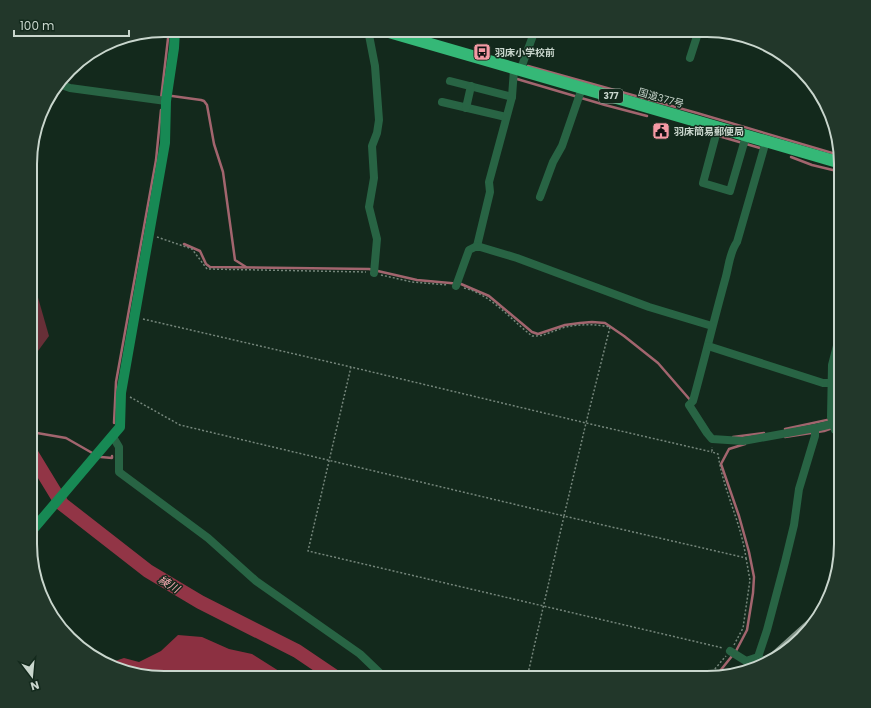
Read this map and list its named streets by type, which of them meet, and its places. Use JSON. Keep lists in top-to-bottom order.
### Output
{
  "streets": {
    "highway": ["377", "国道377号"]
  },
  "water": ["綾川"],
  "places": {
    "bus stop": ["羽床小学校前"],
    "public building": ["羽床簡易郵便局"]
  },
  "scale_bar": "100 m",
  "north": "bottom"
}
